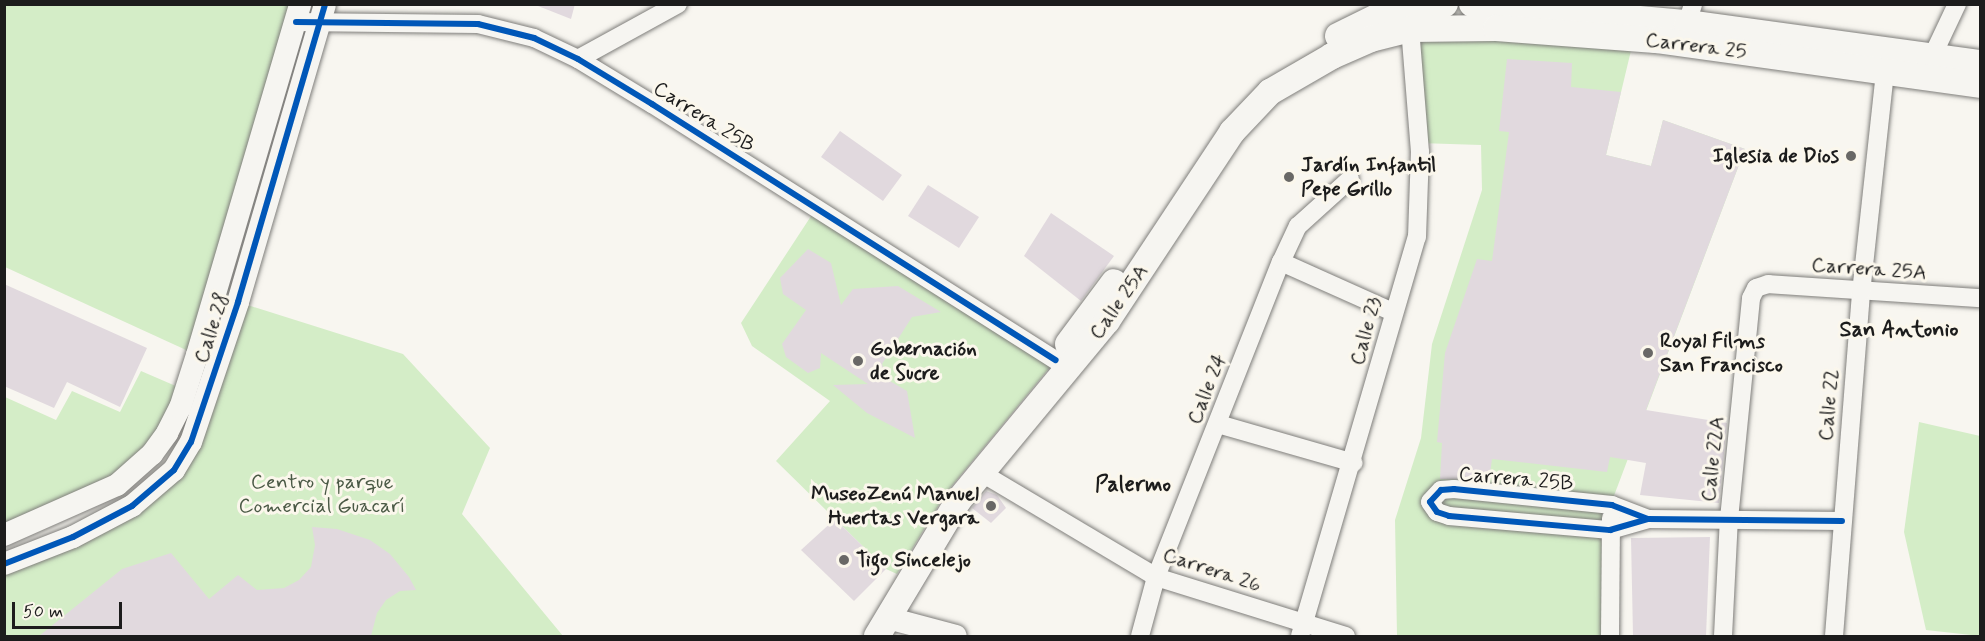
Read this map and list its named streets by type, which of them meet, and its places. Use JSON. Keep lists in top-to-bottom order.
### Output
{
  "streets": {
    "main road": ["Carrera 25", "Calle 25A"],
    "street": [
      "Carrera 25B",
      "Carrera 25A",
      "Calle 28",
      "Calle 23",
      "Calle 24",
      "Calle 22",
      "Calle 22A",
      "Carrera 26"
    ]
  },
  "crossings": [
    ["Carrera 25", "Calle 25A"],
    ["Carrera 25", "Calle 23"],
    ["Carrera 25", "Calle 22"],
    ["Carrera 25B", "Calle 25A"],
    ["Carrera 25B", "Calle 28"],
    ["Carrera 25B", "Calle 22"],
    ["Carrera 25B", "Calle 22A"],
    ["Carrera 25A", "Calle 22"],
    ["Carrera 25A", "Calle 22A"],
    ["Calle 25A", "Calle 23"],
    ["Calle 25A", "Carrera 26"],
    ["Calle 23", "Carrera 26"],
    ["Calle 24", "Carrera 26"]
  ],
  "districts": ["San Antonio", "Palermo"],
  "parks": ["Centro y parque Comercial Guacarí"],
  "places": [
    "Iglesia de Dios",
    "Jardín Infantil Pepe Grillo",
    "Royal Films San Francisco",
    "Gobernación de Sucre",
    "MuseoZenú Manuel Huertas Vergara",
    "Tigo Sincelejo"
  ],
  "scale_bar": "50 m"
}
